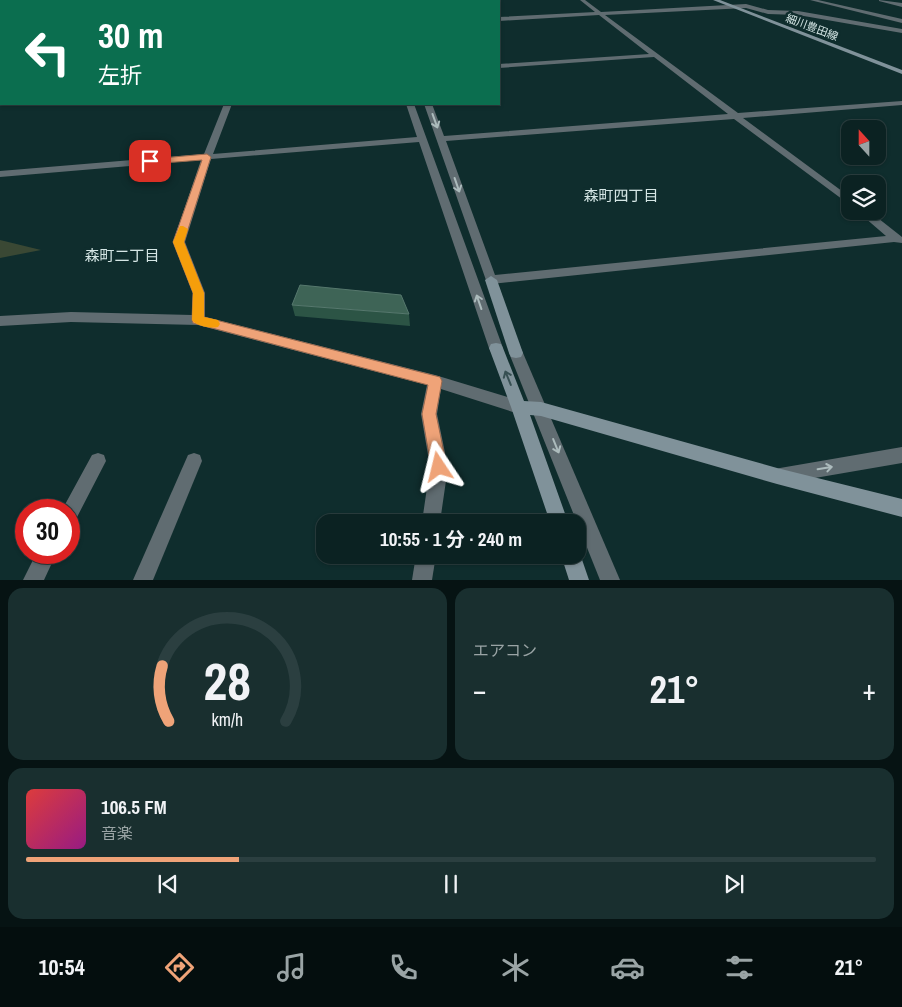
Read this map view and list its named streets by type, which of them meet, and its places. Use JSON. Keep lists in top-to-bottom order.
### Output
{
  "streets": {
    "street": ["細川豊田線"]
  },
  "districts": ["森町四丁目", "森町二丁目"],
  "north": "top",
  "page": {
    "turn": ["30 m", "左折"],
    "limit": "30",
    "trip": "10:55 · 1 分 · 240 m",
    "tile": "エアコン",
    "heat": ["−", "21°", "+"],
    "song": ["106.5 FM", "音楽"],
    "tabs": ["10:54", "21°"],
    "gauge": ["28", "km/h"]
  }
}
